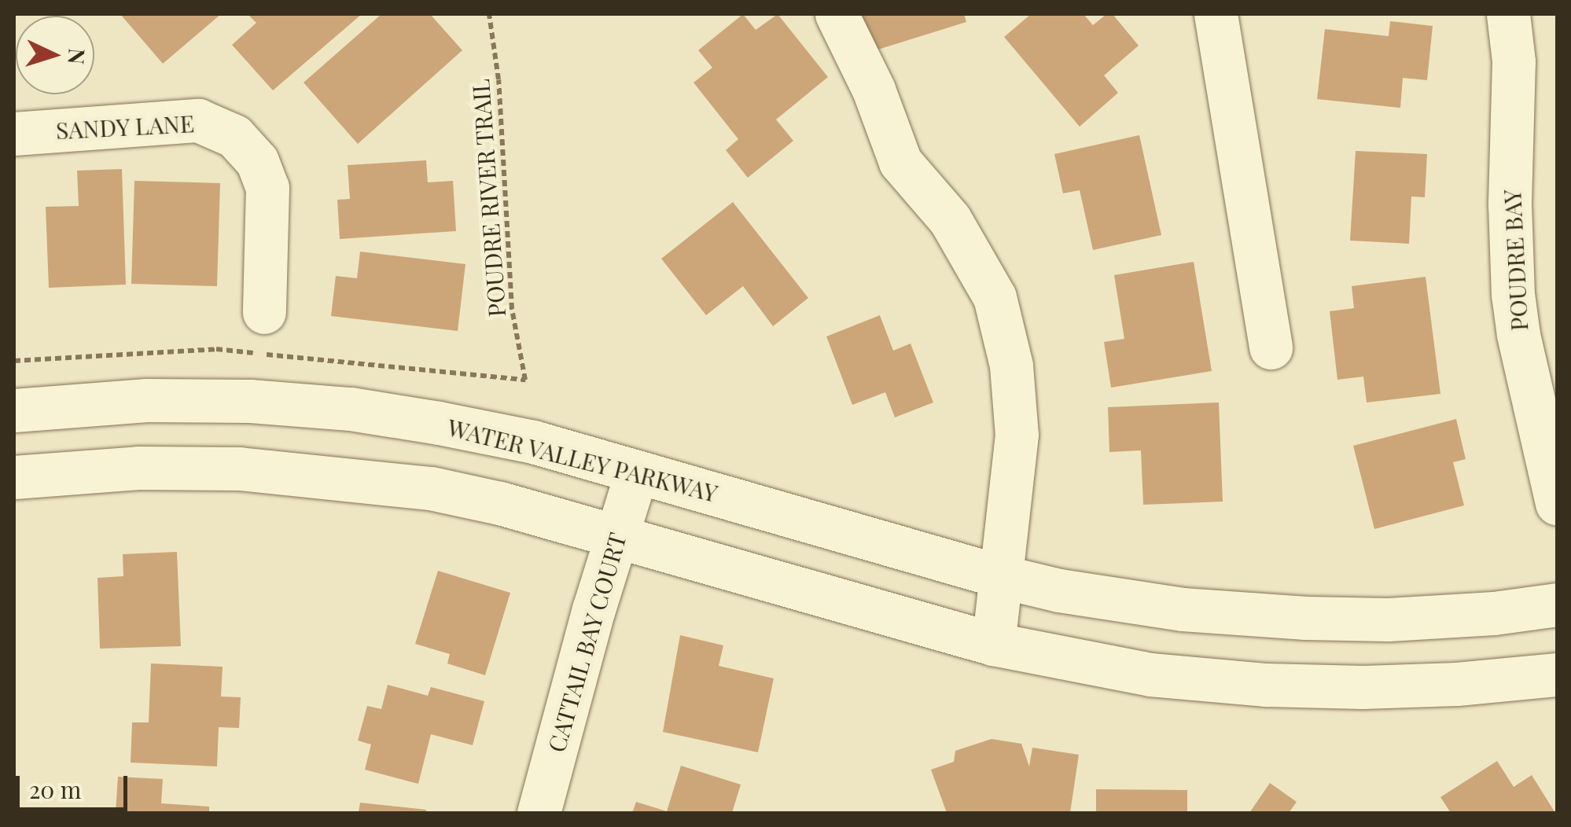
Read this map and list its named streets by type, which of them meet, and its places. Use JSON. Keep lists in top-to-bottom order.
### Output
{
  "streets": {
    "street": [
      "SANDY LANE",
      "POUDRE BAY",
      "WATER VALLEY PARKWAY",
      "CATTAIL BAY COURT"
    ],
    "path": ["POUDRE RIVER TRAIL"]
  },
  "crossings": [
    ["WATER VALLEY PARKWAY", "CATTAIL BAY COURT"]
  ],
  "scale_bar": "20 m",
  "north": "right"
}
